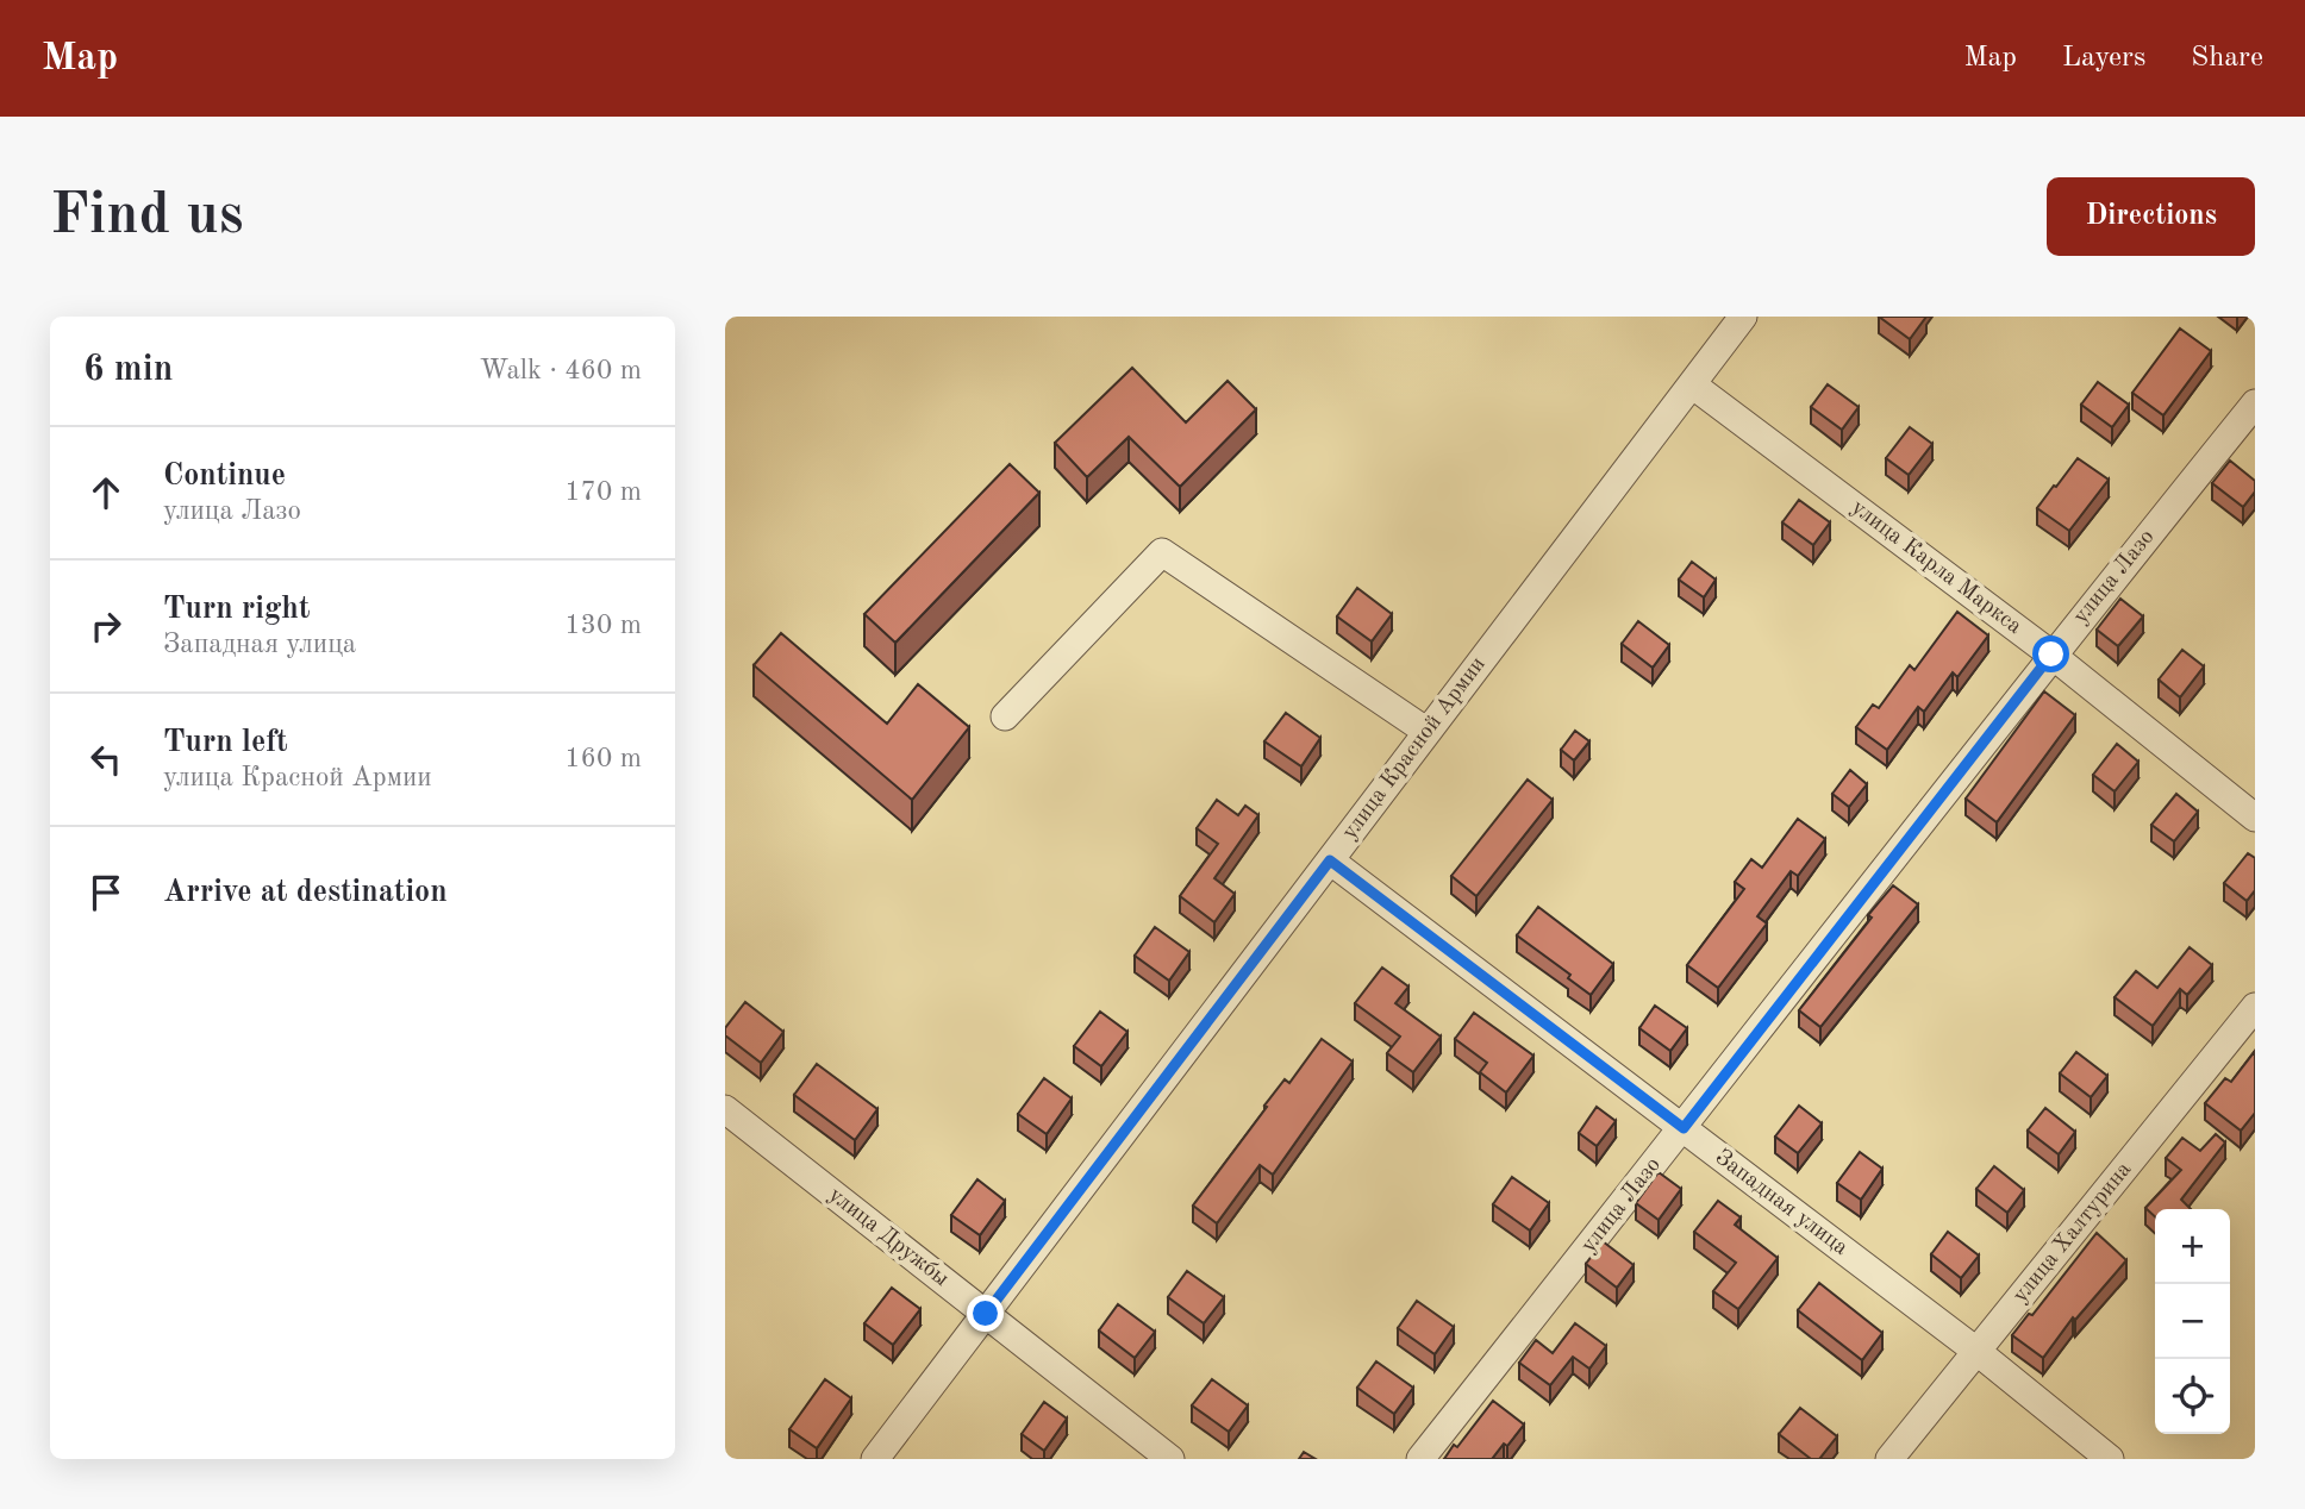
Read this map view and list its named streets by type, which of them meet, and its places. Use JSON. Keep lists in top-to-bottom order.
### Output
{
  "streets": {
    "street": [
      "улица Карла Маркса",
      "улица Лазо",
      "улица Красной Армии",
      "Западная улица",
      "улица Халтурина",
      "улица Дружбы"
    ]
  },
  "crossings": [
    ["улица Карла Маркса", "улица Лазо"],
    ["улица Карла Маркса", "улица Красной Армии"],
    ["улица Лазо", "Западная улица"],
    ["улица Красной Армии", "Западная улица"],
    ["улица Красной Армии", "улица Дружбы"],
    ["Западная улица", "улица Халтурина"]
  ],
  "page": {
    "header": "Map",
    "nav": ["Map", "Layers", "Share"],
    "buttons": "Directions",
    "title": "Find us",
    "heading": ["6 min", "Walk · 460 m"],
    "list": [
      ["Continue", "улица Лазо", "170 m"],
      ["Turn right", "Западная улица", "130 m"],
      ["Turn left", "улица Красной Армии", "160 m"],
      "Arrive at destination"
    ],
    "map_buttons": ["+", "−"]
  }
}
